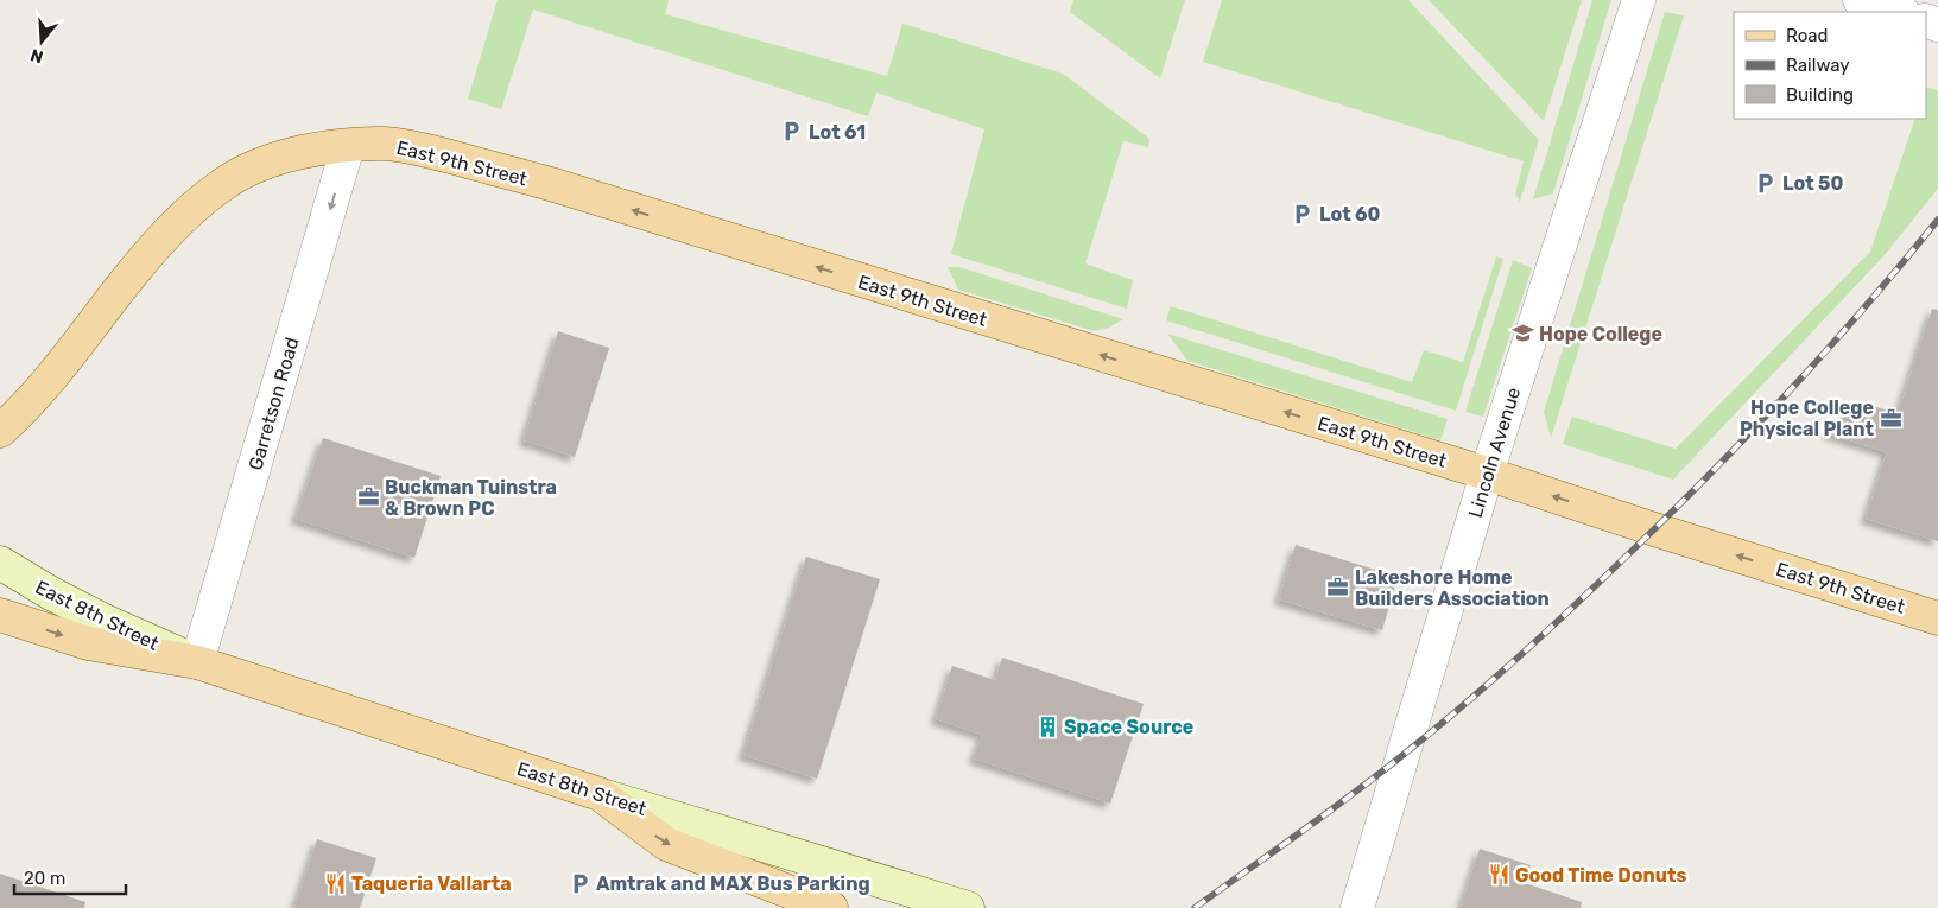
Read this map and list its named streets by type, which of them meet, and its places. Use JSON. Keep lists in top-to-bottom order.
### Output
{
  "streets": {
    "main road": ["East 9th Street", "East 8th Street"],
    "street": ["Garretson Road", "Lincoln Avenue"]
  },
  "crossings": [
    ["East 9th Street", "Garretson Road"],
    ["East 9th Street", "Lincoln Avenue"],
    ["Garretson Road", "East 8th Street"]
  ],
  "one_way": ["East 9th Street", "Garretson Road"],
  "places": {
    "parking": [
      "Lot 61",
      "Lot 50",
      "Lot 60",
      "Amtrak and MAX Bus Parking"
    ],
    "school or university": ["Hope College"],
    "office": ["Hope College Physical Plant", "Buckman Tuinstra & Brown PC", "Lakeshore Home Builders Association"],
    "building": ["Space Source"],
    "restaurant": ["Good Time Donuts", "Taqueria Vallarta"]
  },
  "legend": ["Road", "Railway", "Building"],
  "scale_bar": "20 m",
  "north": "bottom"
}
